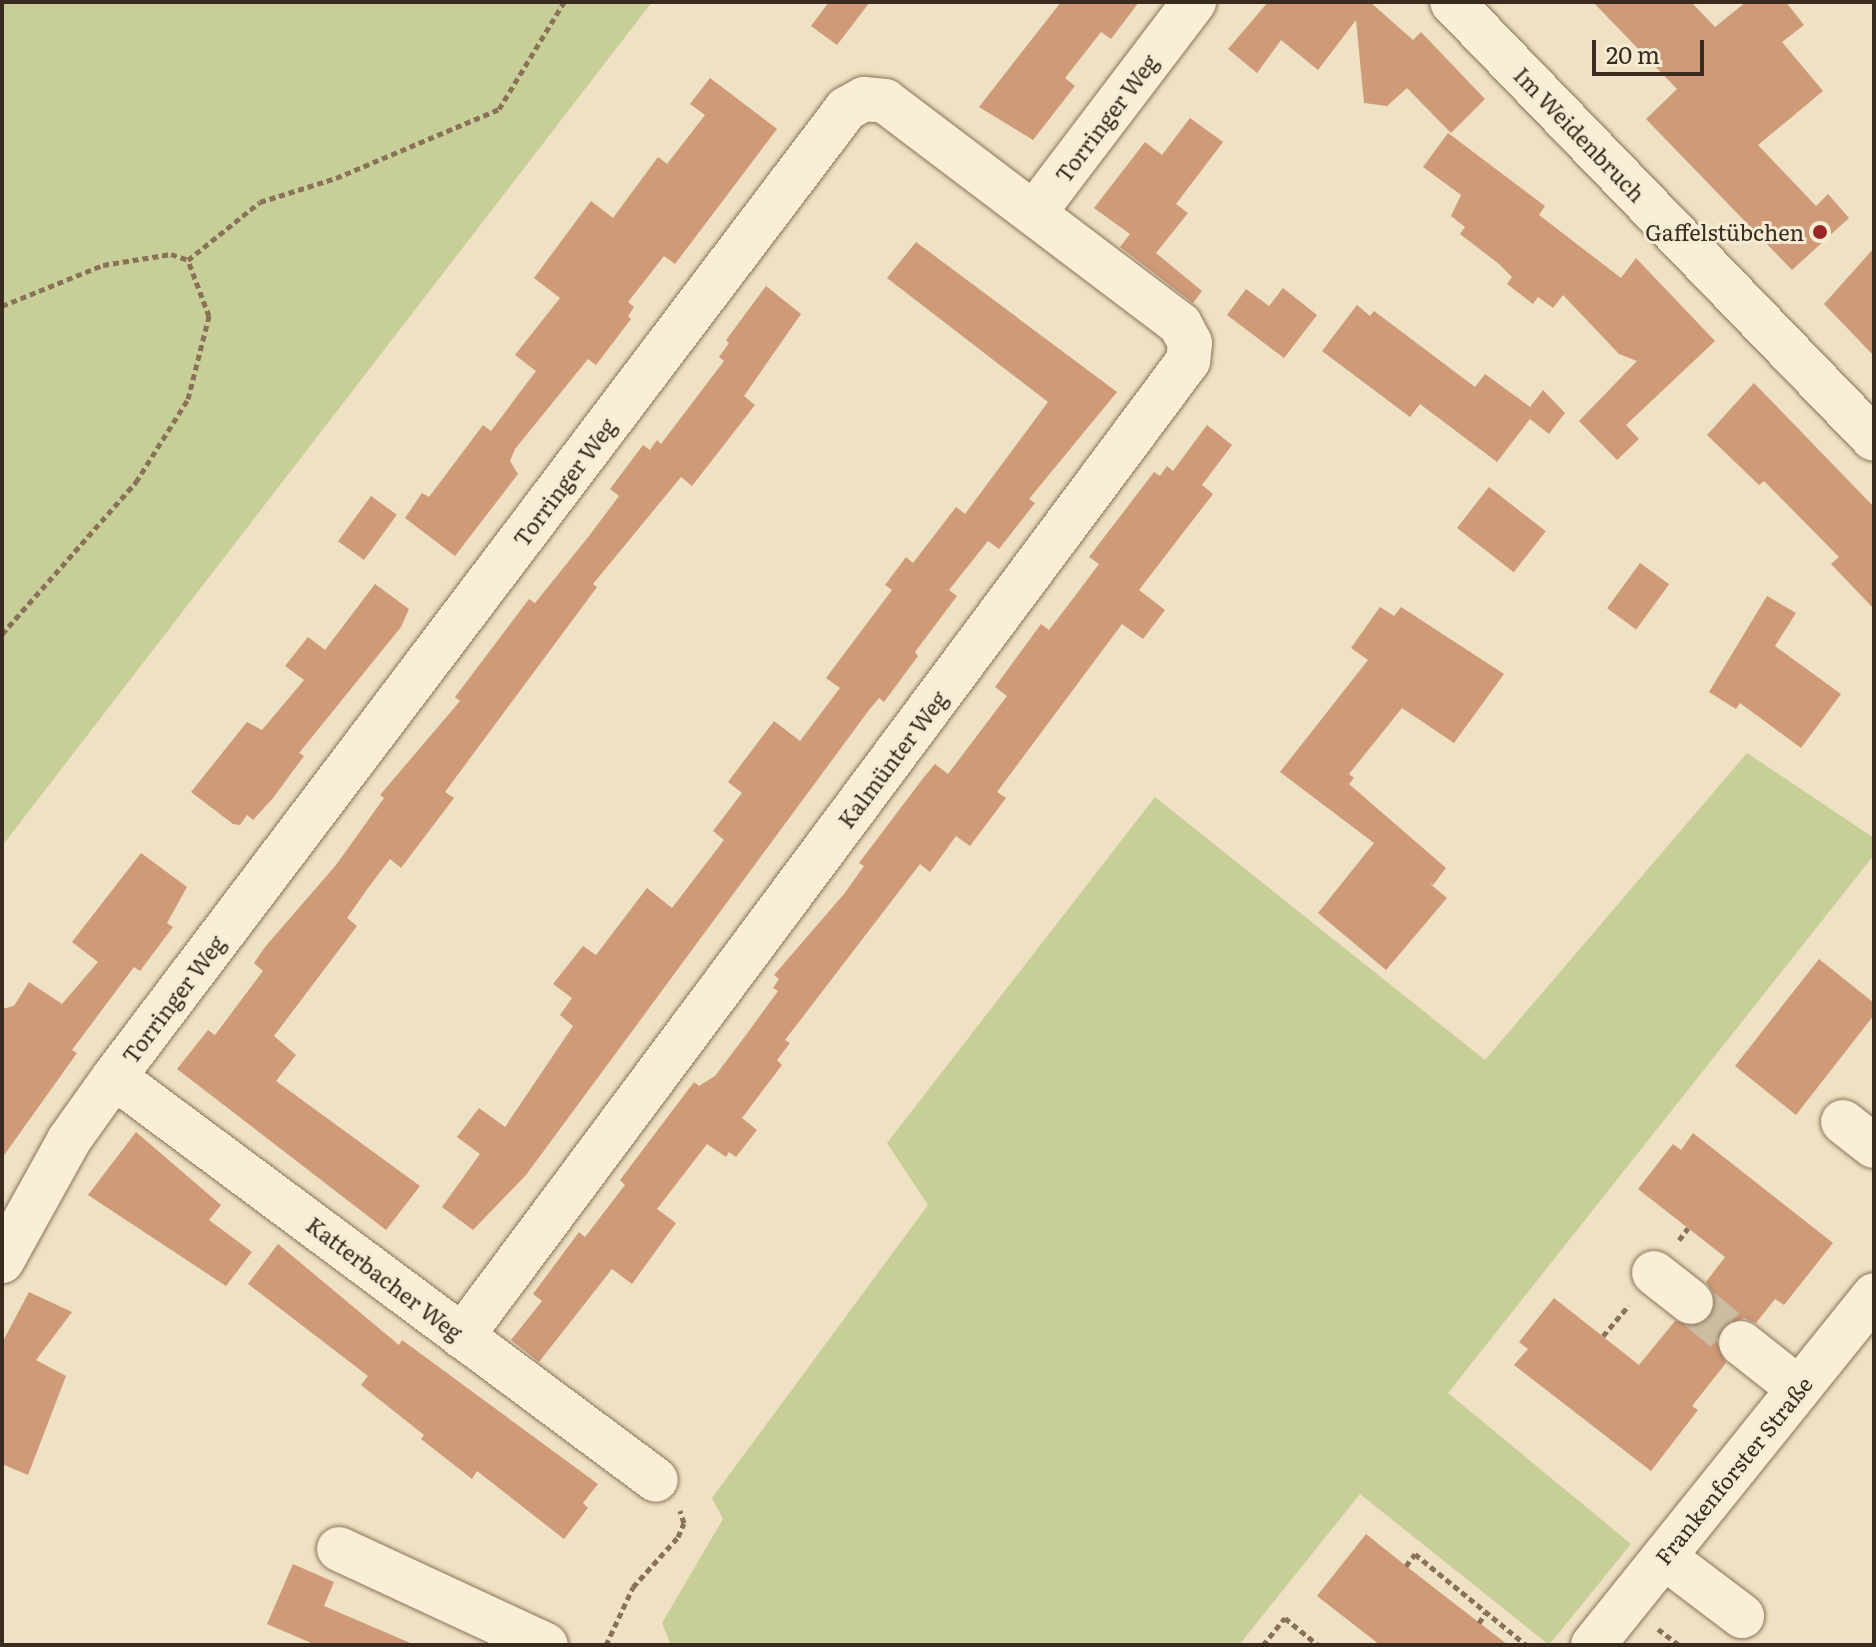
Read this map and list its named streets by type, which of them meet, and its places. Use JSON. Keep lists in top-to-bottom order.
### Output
{
  "streets": {
    "street": [
      "Torringer Weg",
      "Im Weidenbruch",
      "Kalmünter Weg",
      "Katterbacher Weg",
      "Frankenforster Straße"
    ]
  },
  "crossings": [
    ["Torringer Weg", "Kalmünter Weg"],
    ["Torringer Weg", "Katterbacher Weg"],
    ["Kalmünter Weg", "Katterbacher Weg"]
  ],
  "places": ["Gaffelstübchen"],
  "scale_bar": "20 m"
}
